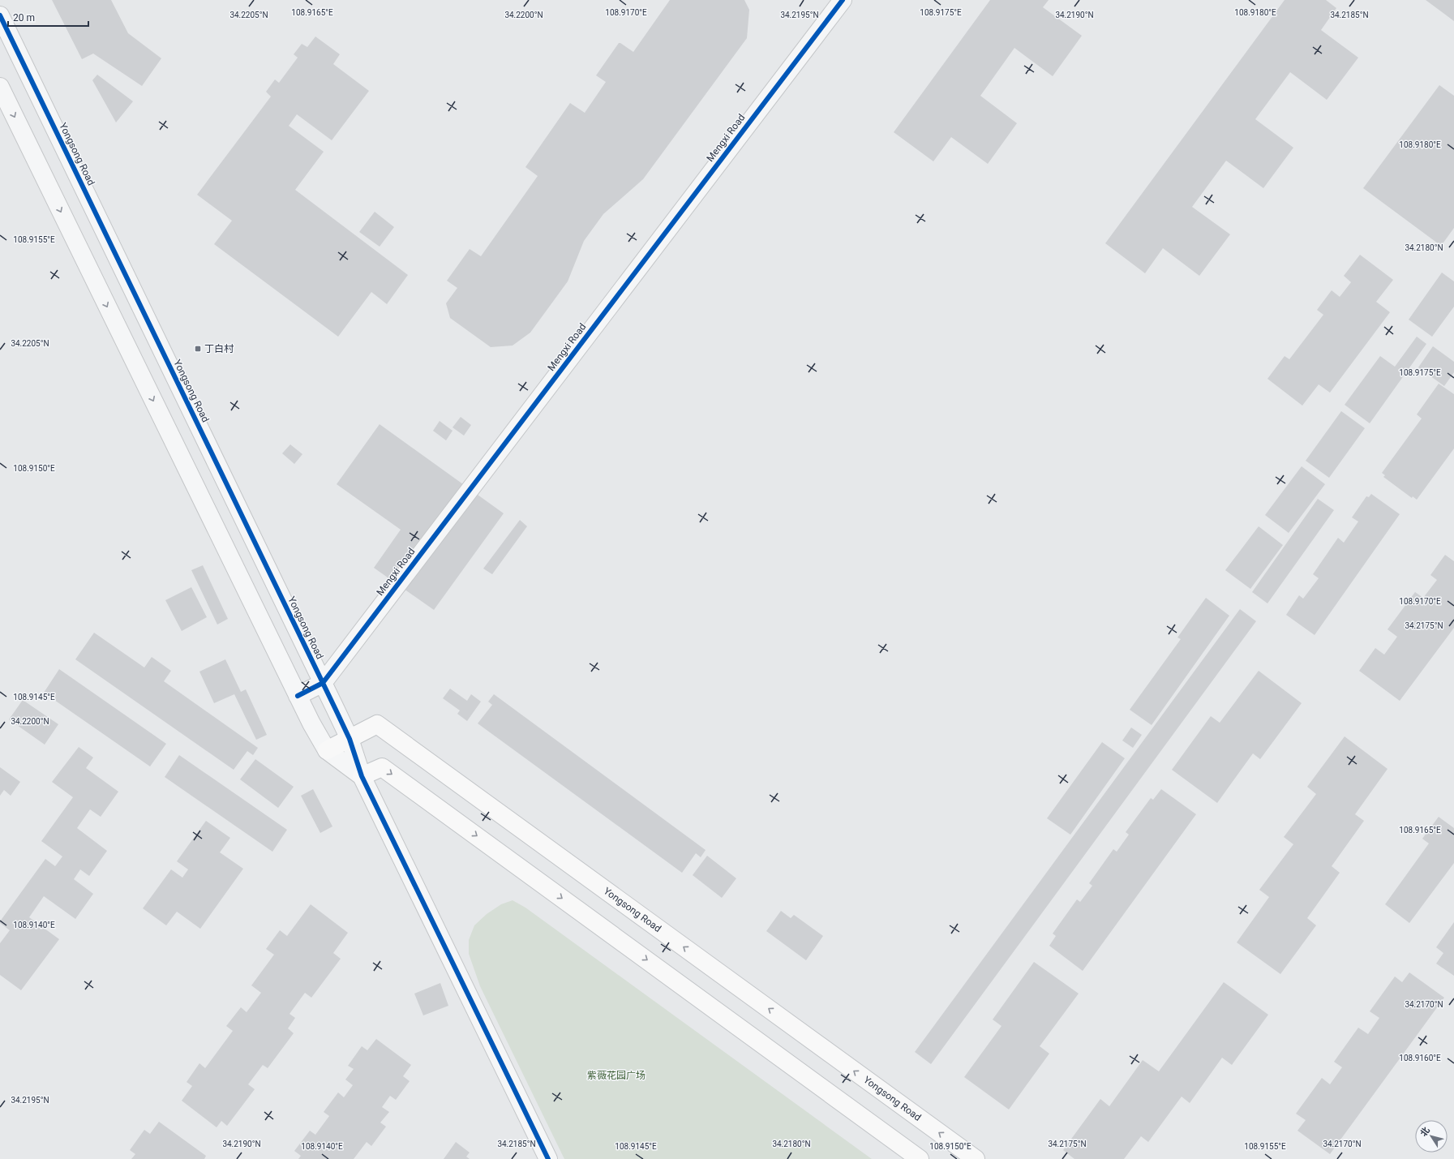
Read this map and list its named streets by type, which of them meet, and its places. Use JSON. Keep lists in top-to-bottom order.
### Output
{
  "streets": {
    "main road": ["Yongsong Road"],
    "street": ["Mengxi Road"]
  },
  "crossings": [
    ["Mengxi Road", "Yongsong Road"]
  ],
  "one_way": ["Yongsong Road"],
  "parks": ["紫薇花园广场"],
  "places": {
    "transit": ["丁白村"]
  },
  "scale_bar": "20 m",
  "north": "top left",
  "coordinates": [
    "108.9165°E",
    "108.9170°E",
    "108.9175°E",
    "108.9180°E",
    "34.2205°N",
    "34.2200°N",
    "34.2195°N",
    "34.2190°N",
    "34.2185°N",
    "108.9155°E",
    "34.2180°N",
    "108.9150°E",
    "34.2175°N",
    "108.9145°E",
    "108.9140°E",
    "34.2170°N",
    "108.9160°E"
  ]
}
